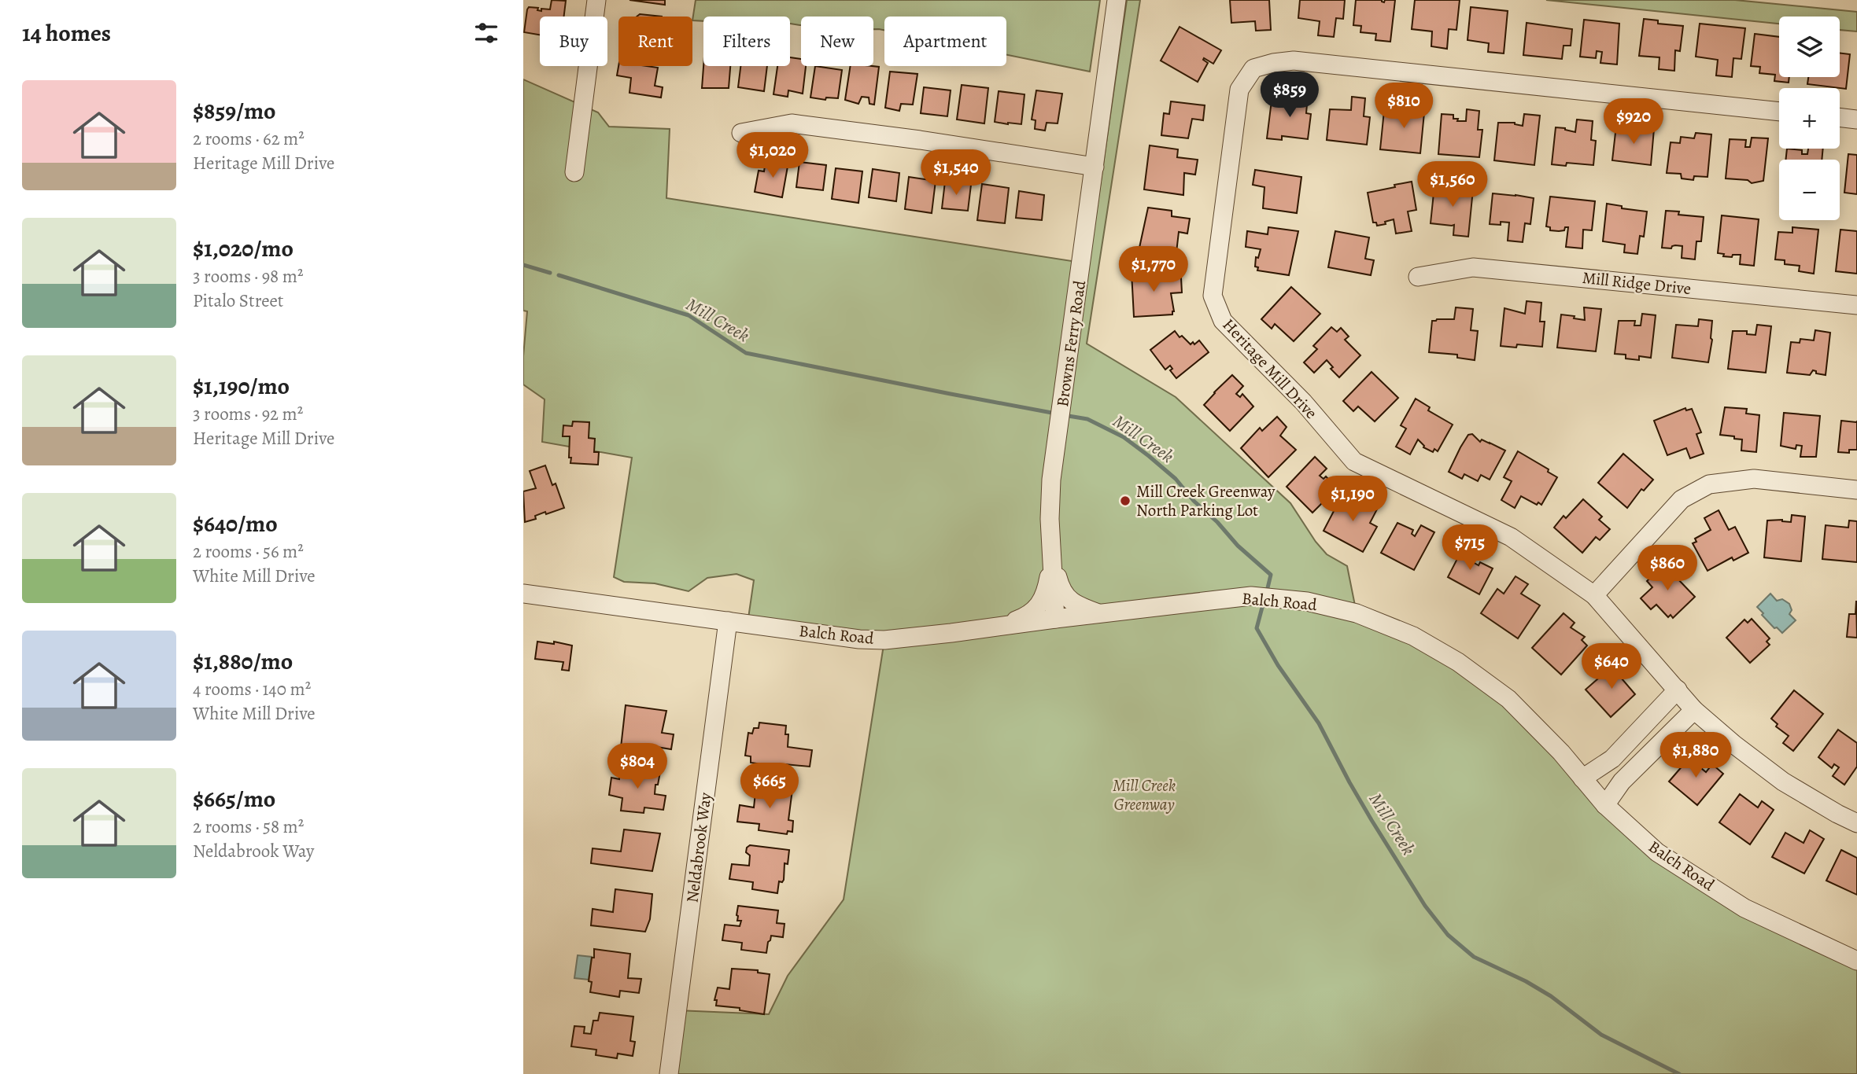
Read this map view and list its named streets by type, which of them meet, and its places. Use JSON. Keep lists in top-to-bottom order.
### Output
{
  "streets": {
    "street": [
      "Mill Ridge Drive",
      "Browns Ferry Road",
      "Heritage Mill Drive",
      "Balch Road",
      "Neldabrook Way"
    ]
  },
  "crossings": [
    ["Browns Ferry Road", "Balch Road"],
    ["Balch Road", "Neldabrook Way"]
  ],
  "water": ["Mill Creek"],
  "parks": ["Mill Creek Greenway"],
  "places": ["Mill Creek Greenway North Parking Lot"],
  "page": {
    "heading": "14 homes",
    "map_buttons": ["+", "−"],
    "chip": [
      "Buy",
      "Rent",
      "Filters",
      "New",
      "Apartment"
    ],
    "list": [
      {
        "name": "$859/mo",
        "note": "2 rooms · 62 m² · Heritage Mill Drive"
      },
      {
        "name": "$1,020/mo",
        "note": "3 rooms · 98 m² · Pitalo Street"
      },
      {
        "name": "$1,190/mo",
        "note": "3 rooms · 92 m² · Heritage Mill Drive"
      },
      {
        "name": "$640/mo",
        "note": "2 rooms · 56 m² · White Mill Drive"
      },
      {
        "name": "$1,880/mo",
        "note": "4 rooms · 140 m² · White Mill Drive"
      },
      {
        "name": "$665/mo",
        "note": "2 rooms · 58 m² · Neldabrook Way"
      }
    ],
    "price": [
      "$859",
      "$810",
      "$920",
      "$1,020",
      "$1,540",
      "$1,560",
      "$1,770",
      "$1,190",
      "$715",
      "$860",
      "$640",
      "$1,880",
      "$804",
      "$665"
    ]
  }
}
